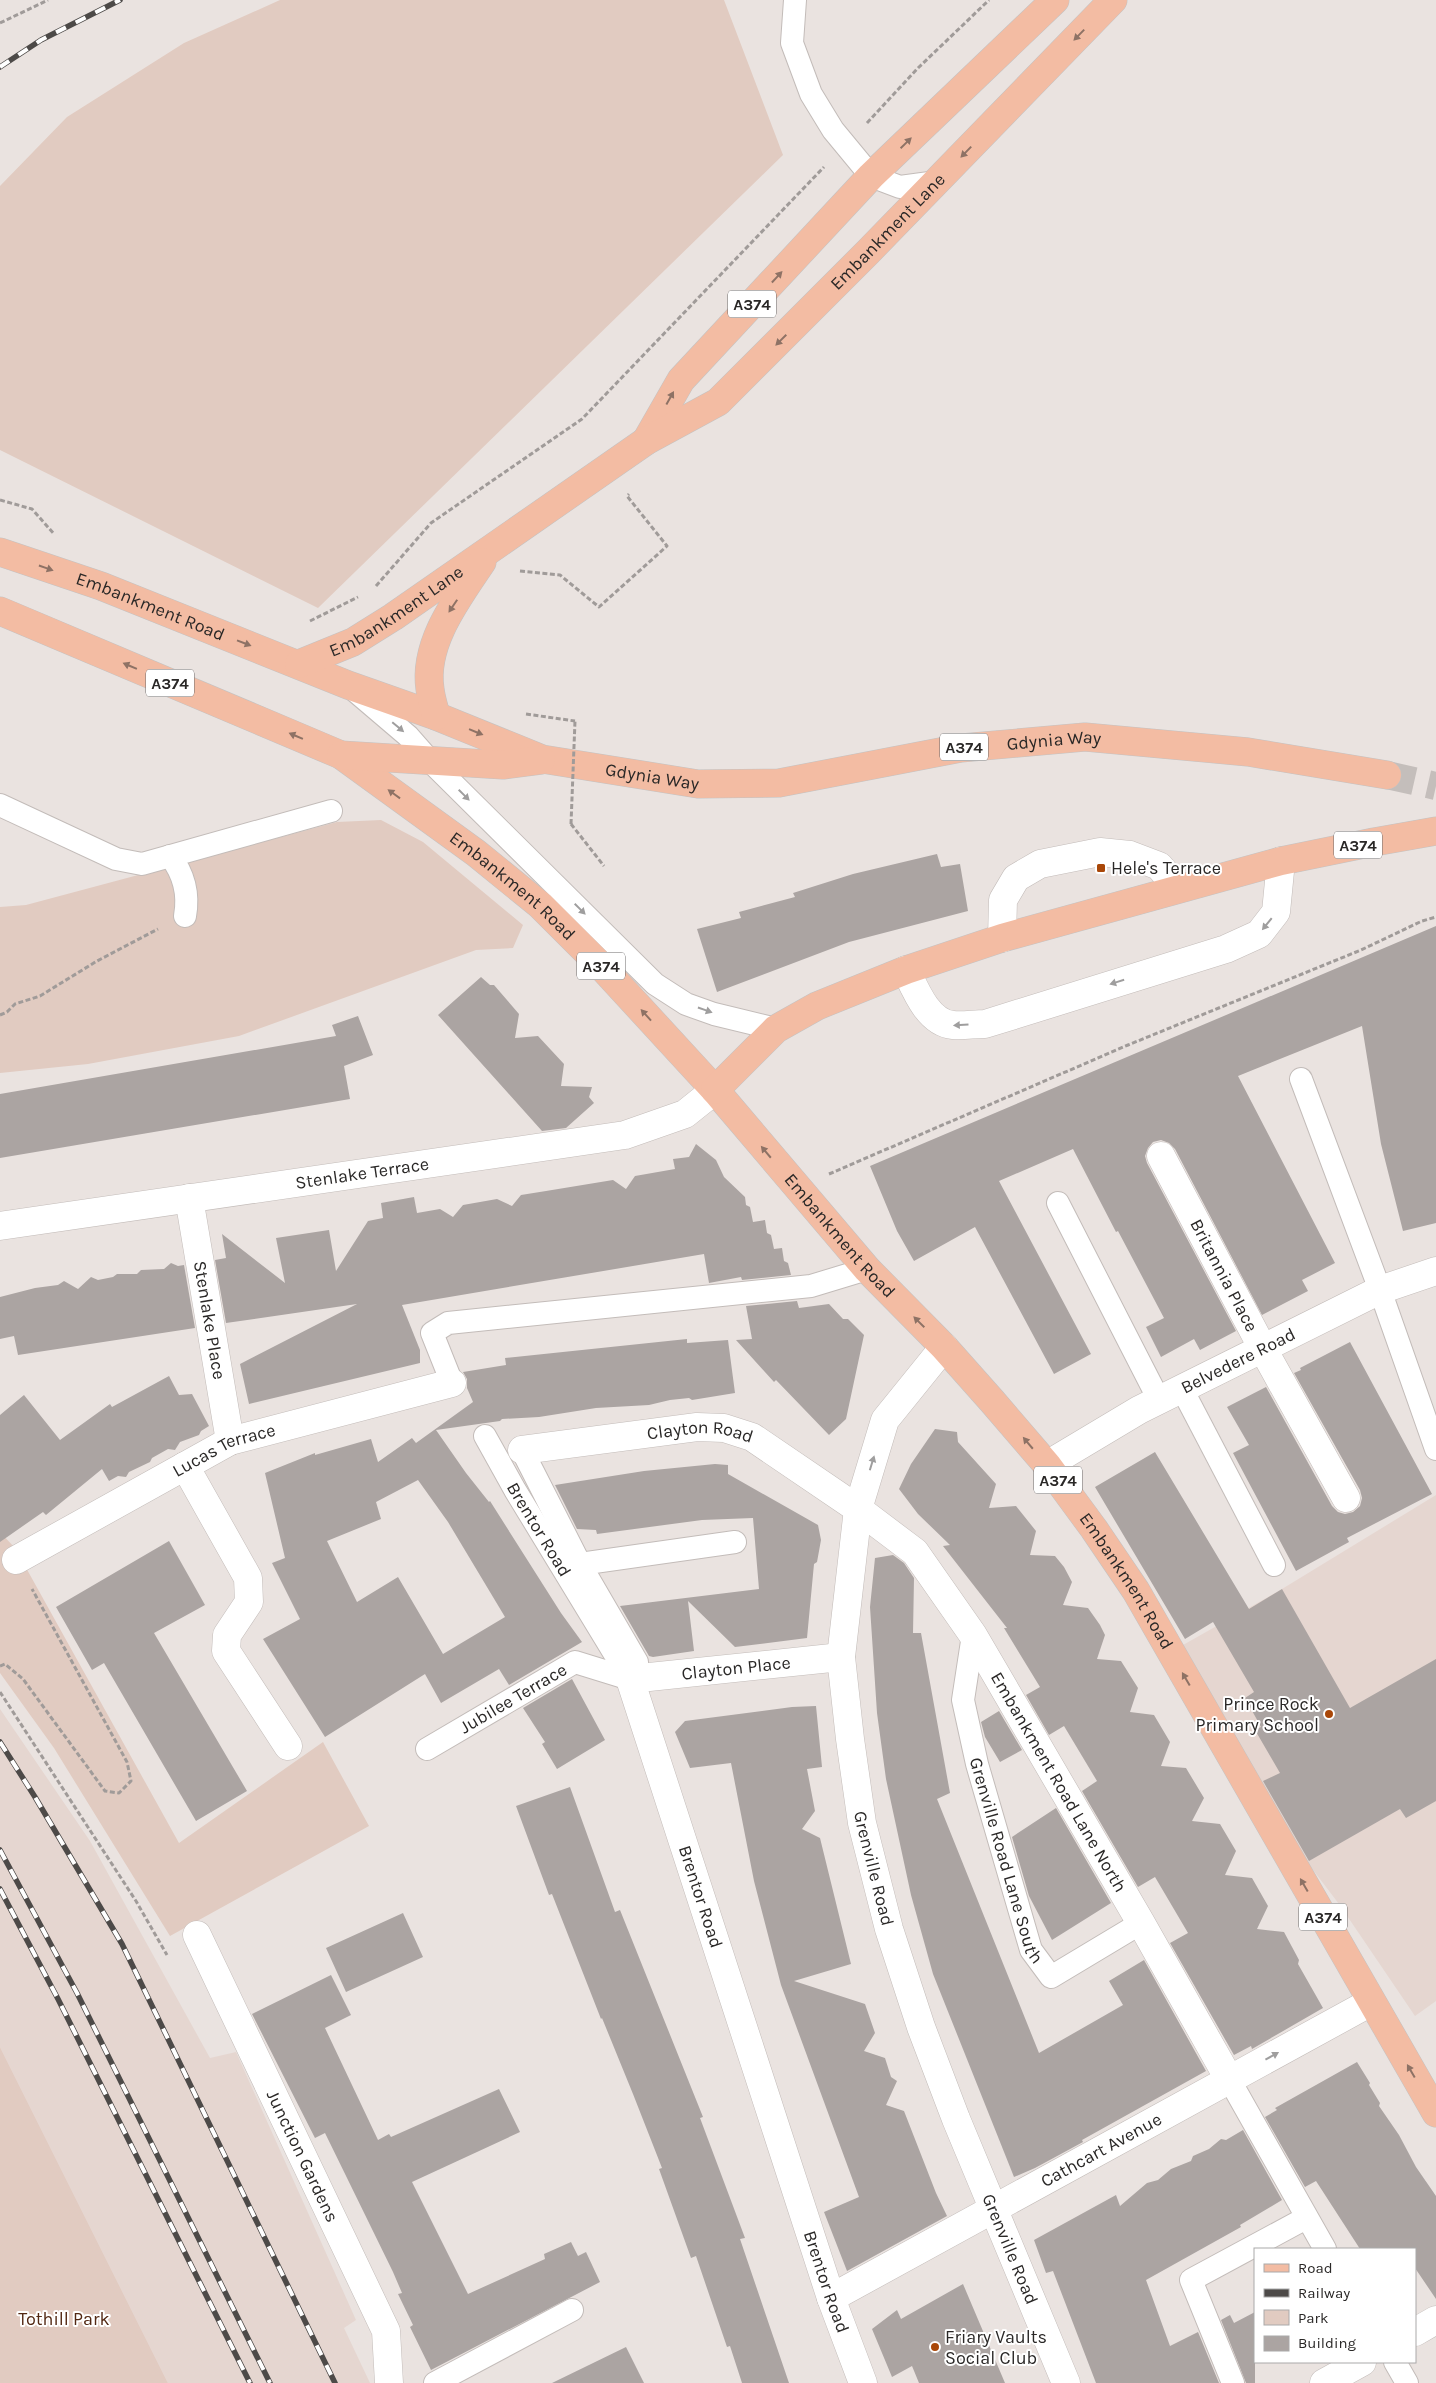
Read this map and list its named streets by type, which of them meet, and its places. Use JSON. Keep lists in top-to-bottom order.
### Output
{
  "streets": {
    "main road": [
      "Embankment Lane",
      "A374",
      "Embankment Road",
      "Gdynia Way"
    ],
    "street": [
      "Stenlake Terrace",
      "Britannia Place",
      "Stenlake Place",
      "Belvedere Road",
      "Clayton Road",
      "Lucas Terrace",
      "Brentor Road",
      "Clayton Place",
      "Embankment Road Lane North",
      "Grenville Road",
      "Cathcart Avenue",
      "Junction Gardens"
    ],
    "lane": ["Jubilee Terrace", "Grenville Road Lane South"]
  },
  "crossings": [
    ["Embankment Lane", "Embankment Road"],
    ["Embankment Lane", "Gdynia Way"],
    ["A374", "Embankment Road"],
    ["A374", "Stenlake Terrace"],
    ["Embankment Road", "Gdynia Way"],
    ["Embankment Road", "Stenlake Terrace"],
    ["Embankment Road", "Belvedere Road"],
    ["Embankment Road", "Grenville Road"],
    ["Embankment Road", "Cathcart Avenue"],
    ["Stenlake Terrace", "Stenlake Place"],
    ["Britannia Place", "Belvedere Road"],
    ["Stenlake Place", "Lucas Terrace"],
    ["Clayton Road", "Embankment Road Lane North"],
    ["Clayton Road", "Grenville Road"],
    ["Brentor Road", "Clayton Place"],
    ["Brentor Road", "Jubilee Terrace"],
    ["Brentor Road", "Cathcart Avenue"],
    ["Clayton Place", "Jubilee Terrace"],
    ["Clayton Place", "Grenville Road"],
    ["Embankment Road Lane North", "Grenville Road Lane South"],
    ["Embankment Road Lane North", "Grenville Road"],
    ["Embankment Road Lane North", "Cathcart Avenue"],
    ["Grenville Road", "Cathcart Avenue"]
  ],
  "parks": ["Tothill Park"],
  "places": {
    "transit": ["Hele's Terrace"],
    "other": ["Prince Rock Primary School", "Friary Vaults Social Club"]
  },
  "legend": [
    "Road",
    "Railway",
    "Park",
    "Building"
  ]
}
